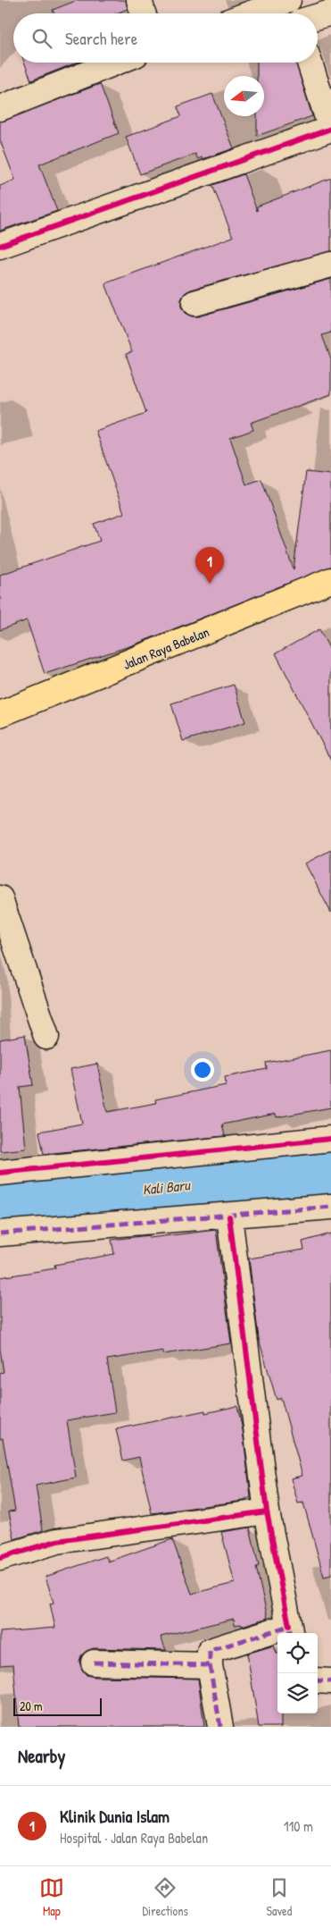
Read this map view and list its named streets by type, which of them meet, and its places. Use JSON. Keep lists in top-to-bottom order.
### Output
{
  "streets": {
    "main road": ["Jalan Raya Babelan"]
  },
  "water": ["Kali Baru"],
  "scale_bar": "20 m",
  "north": "left",
  "page": {
    "search": "Search here",
    "pins": "1",
    "scale": "20 m",
    "heading": "Nearby",
    "list": [
      {
        "mark": "1",
        "name": "Klinik Dunia Islam",
        "note": "Hospital · Jalan Raya Babelan",
        "value": "110 m"
      }
    ],
    "nav": ["Map", "Directions", "Saved"]
  }
}
